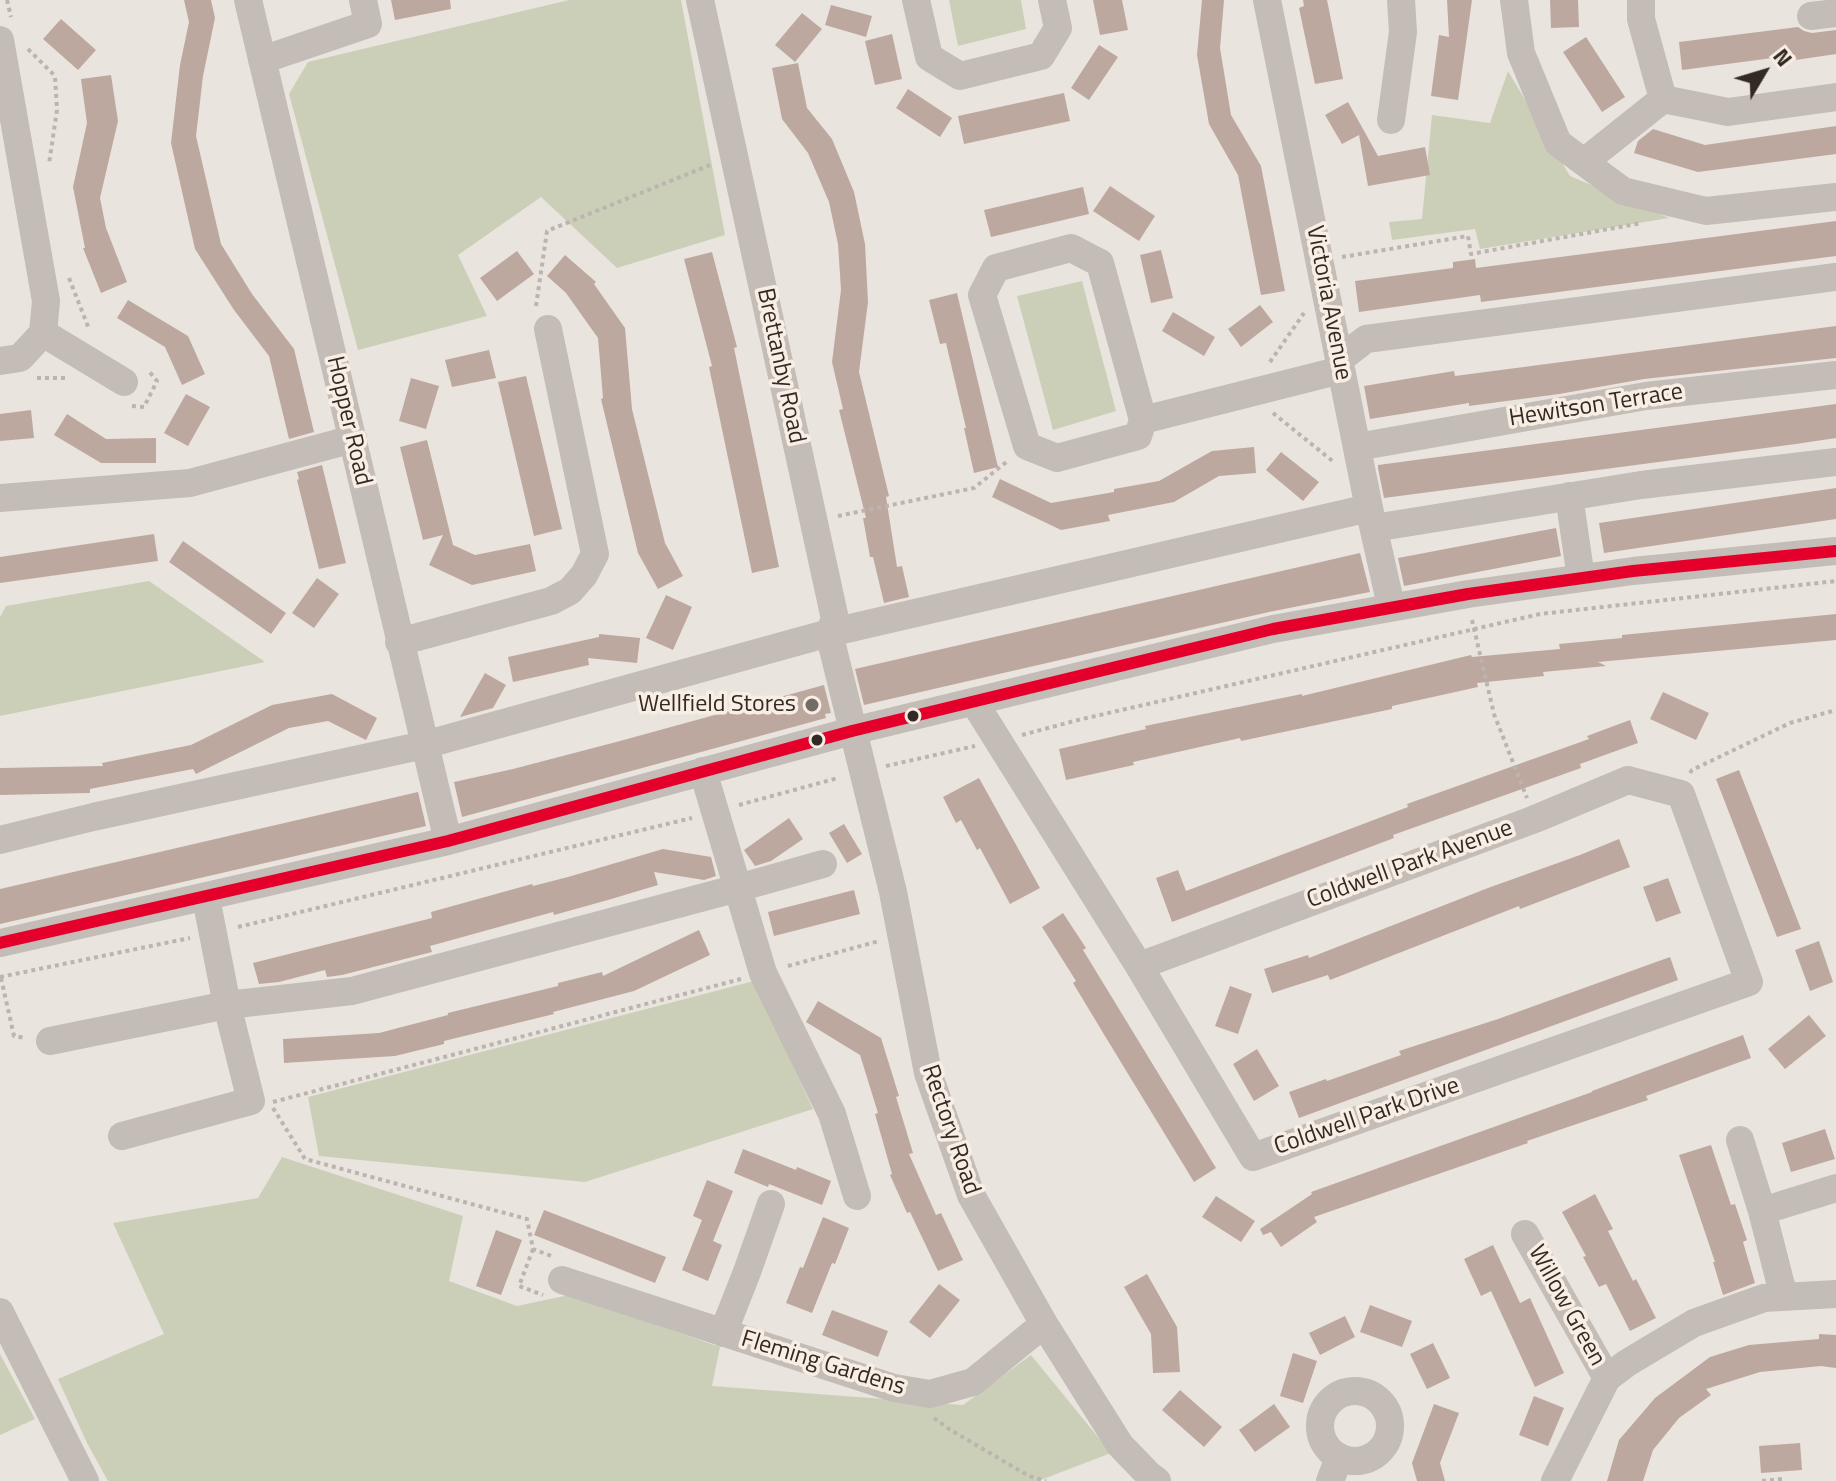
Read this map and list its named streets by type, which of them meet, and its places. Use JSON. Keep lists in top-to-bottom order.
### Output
{
  "streets": {
    "street": [
      "Victoria Avenue",
      "Brettanby Road",
      "Hewitson Terrace",
      "Hopper Road",
      "Coldwell Park Avenue",
      "Coldwell Park Drive",
      "Rectory Road",
      "Willow Green",
      "Fleming Gardens"
    ]
  },
  "crossings": [
    ["Victoria Avenue", "Hewitson Terrace"],
    ["Brettanby Road", "Rectory Road"],
    ["Coldwell Park Avenue", "Coldwell Park Drive"],
    ["Rectory Road", "Fleming Gardens"]
  ],
  "places": ["Wellfield Stores"],
  "north": "top right"
}
